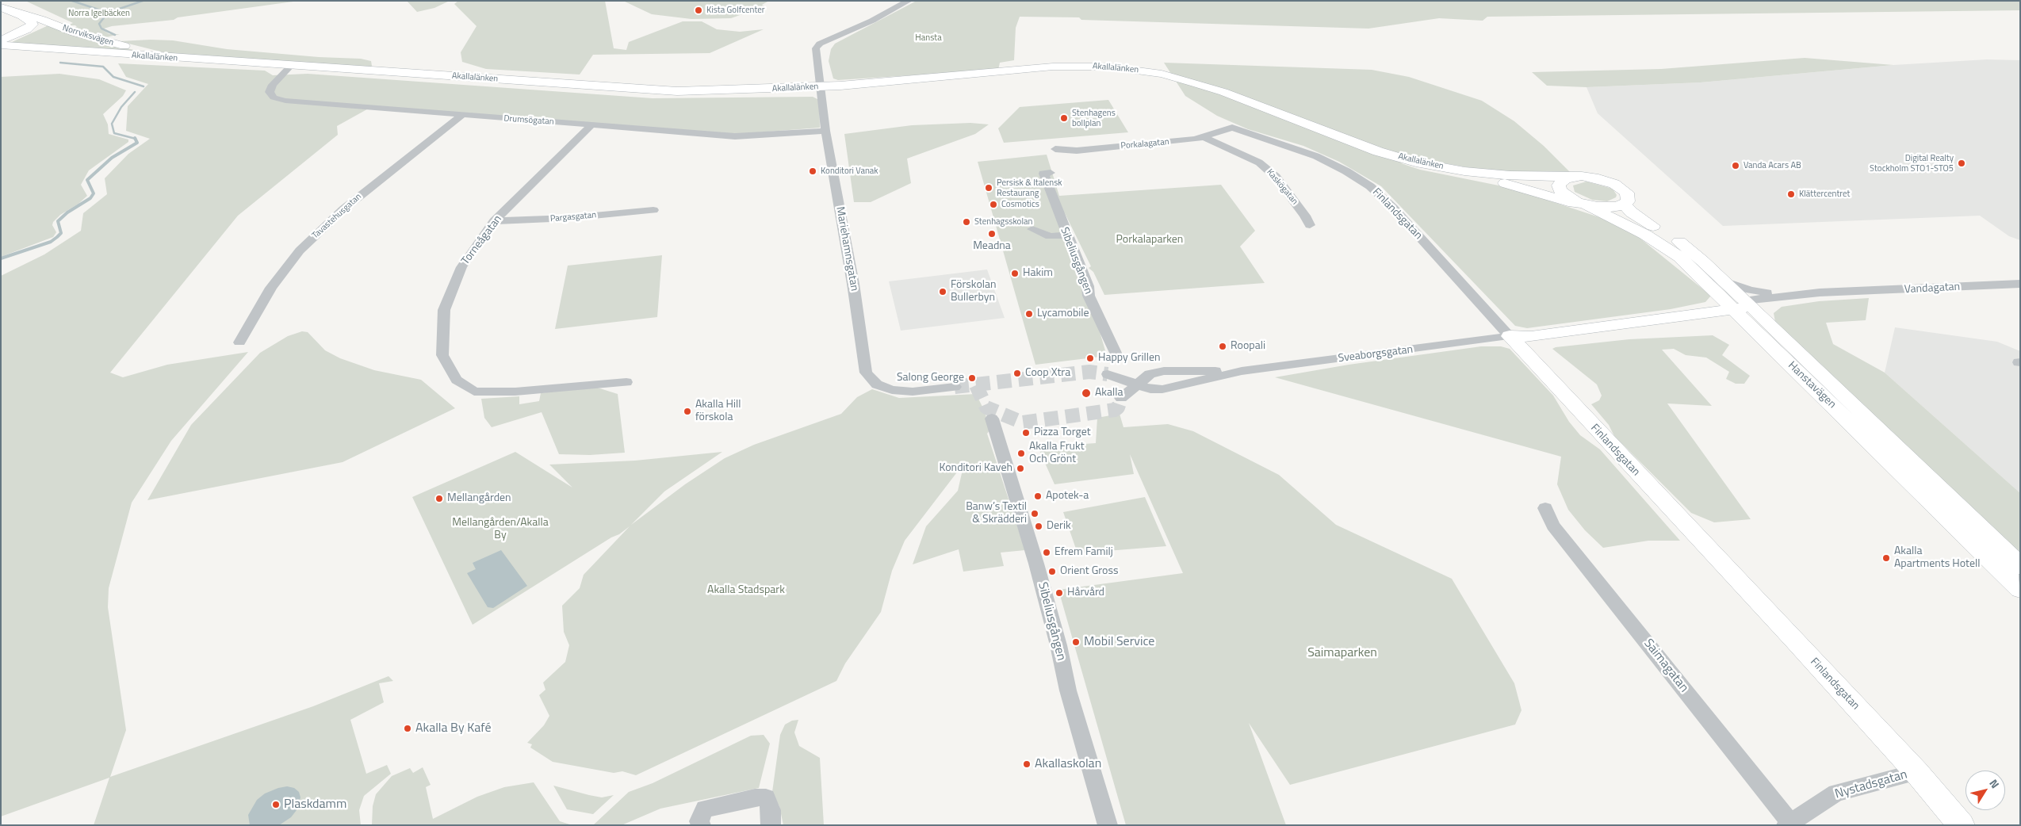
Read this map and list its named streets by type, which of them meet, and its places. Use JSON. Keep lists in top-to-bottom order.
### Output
{
  "streets": {
    "main road": [
      "Norrviksvägen",
      "Akallalänken",
      "Finlandsgatan",
      "Sveaborgsgatan",
      "Hanstavägen"
    ],
    "street": [
      "Drumsögatan",
      "Porkalagatan",
      "Kaskögatan",
      "Tavastehusgatan",
      "Pargasgatan",
      "Torneågatan",
      "Mariehamnsgatan",
      "Sibeliusgången",
      "Vandagatan",
      "Saimagatan",
      "Nystadsgatan"
    ]
  },
  "crossings": [
    ["Norrviksvägen", "Akallalänken"],
    ["Akallalänken", "Drumsögatan"],
    ["Akallalänken", "Mariehamnsgatan"],
    ["Akallalänken", "Hanstavägen"],
    ["Drumsögatan", "Tavastehusgatan"],
    ["Drumsögatan", "Torneågatan"],
    ["Drumsögatan", "Mariehamnsgatan"],
    ["Porkalagatan", "Kaskögatan"],
    ["Porkalagatan", "Finlandsgatan"],
    ["Finlandsgatan", "Sveaborgsgatan"],
    ["Finlandsgatan", "Nystadsgatan"],
    ["Pargasgatan", "Torneågatan"],
    ["Vandagatan", "Sveaborgsgatan"],
    ["Vandagatan", "Hanstavägen"],
    ["Sveaborgsgatan", "Hanstavägen"],
    ["Saimagatan", "Nystadsgatan"]
  ],
  "parks": [
    "Norra Igelbäcken",
    "Hansta",
    "Porkalaparken",
    "Mellangården/Akalla By",
    "Akalla Stadspark",
    "Saimaparken"
  ],
  "places": [
    "Kista Golfcenter",
    "Stenhagens bollplan",
    "Digital Realty Stockholm STO1-STO5",
    "Vanda Acars AB",
    "Konditori Vanak",
    "Persisk & Italensk Restaurang",
    "Klättercentret",
    "Cosmotics",
    "Stenhagsskolan",
    "Meadna",
    "Hakim",
    "Förskolan Bullerbyn",
    "Lycamobile",
    "Roopali",
    "Happy Grillen",
    "Coop Xtra",
    "Salong George",
    "Akalla",
    "Akalla Hill förskola",
    "Pizza Torget",
    "Akalla Frukt Och Grönt",
    "Konditori Kaveh",
    "Apotek-a",
    "Mellangården",
    "Banw’s Textil & Skrädderi",
    "Derik",
    "Efrem Familj",
    "Akalla Apartments Hotell",
    "Orient Gross",
    "Hårvård",
    "Mobil Service",
    "Akalla By Kafé",
    "Akallaskolan",
    "Plaskdamm"
  ],
  "north": "top right"
}
